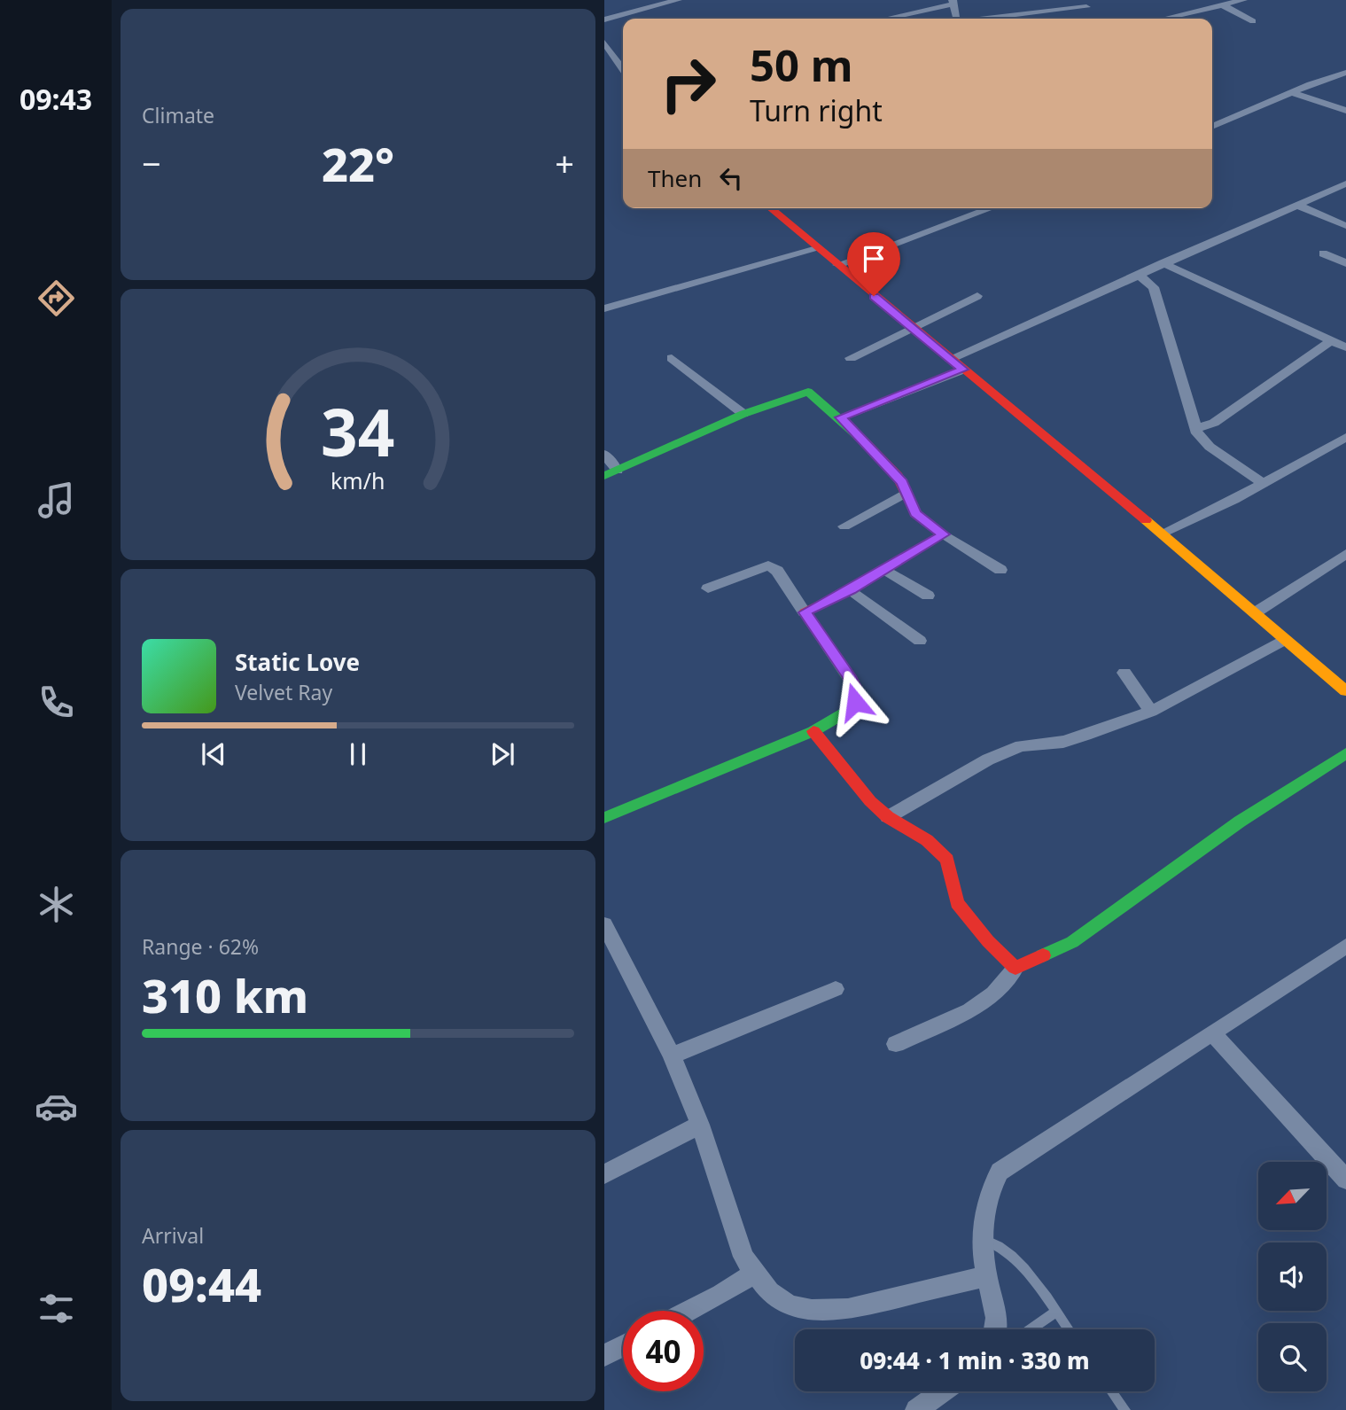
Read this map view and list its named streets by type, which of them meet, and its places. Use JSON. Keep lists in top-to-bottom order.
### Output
{
  "north": "bottom left",
  "page": {
    "tabs": "09:43",
    "tile": [
      "Climate",
      ["Range · 62%", "310 km"],
      ["Arrival", "09:44"]
    ],
    "turn": ["50 m", "Turn right"],
    "heat": ["−", "22°", "+"],
    "then": "Then",
    "song": ["Static Love", "Velvet Ray"],
    "limit": "40",
    "trip": "09:44 · 1 min · 330 m",
    "gauge": ["34", "km/h"]
  }
}
